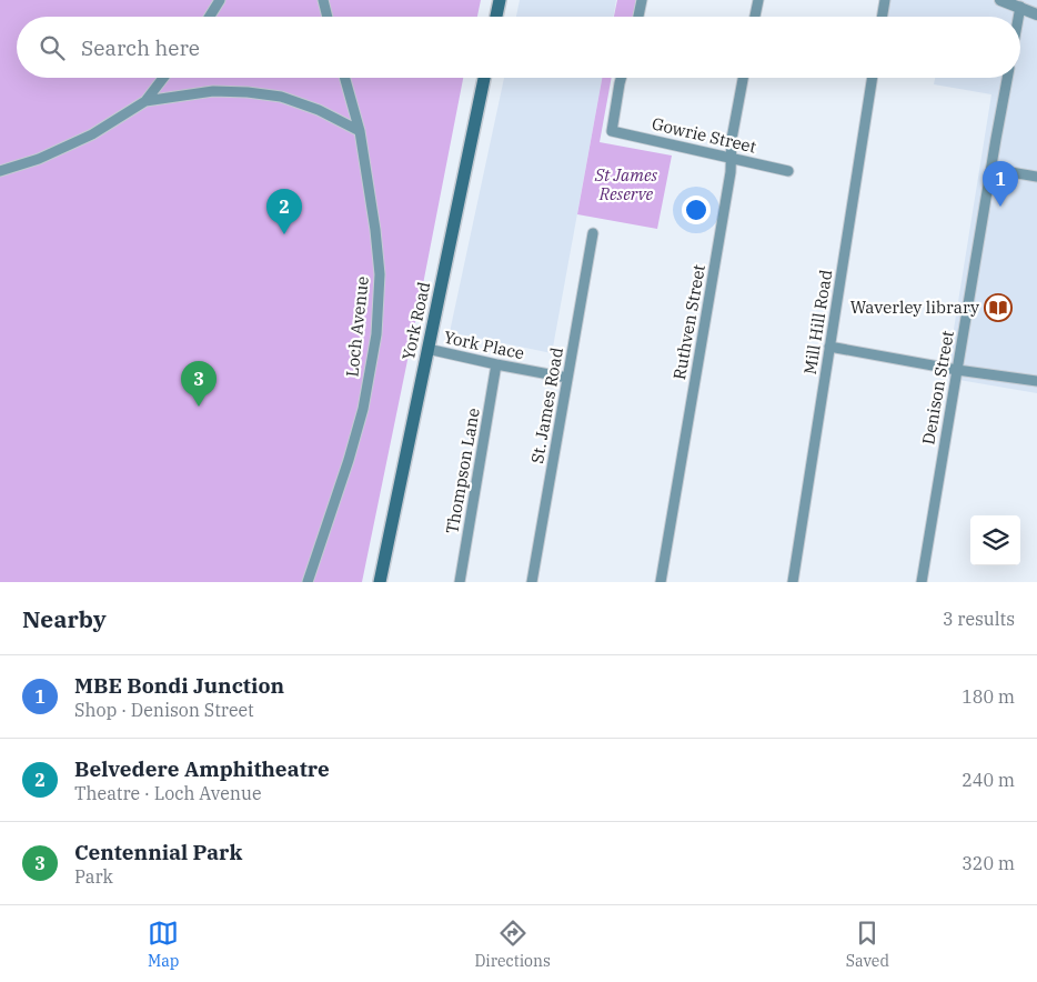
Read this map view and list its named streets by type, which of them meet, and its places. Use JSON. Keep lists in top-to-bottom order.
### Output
{
  "streets": {
    "main road": ["York Road"],
    "street": [
      "Gowrie Street",
      "Ruthven Street",
      "Mill Hill Road",
      "Loch Avenue",
      "York Place",
      "Denison Street",
      "St. James Road",
      "Thompson Lane"
    ]
  },
  "crossings": [
    ["Gowrie Street", "Ruthven Street"],
    ["York Road", "York Place"],
    ["York Place", "St. James Road"],
    ["York Place", "Thompson Lane"]
  ],
  "parks": ["St James Reserve"],
  "places": {
    "library": ["Waverley library"]
  },
  "page": {
    "search": "Search here",
    "pins": ["1", "2", "3"],
    "heading": ["Nearby", "3 results"],
    "list": [
      {
        "mark": "1",
        "name": "MBE Bondi Junction",
        "note": "Shop · Denison Street",
        "value": "180 m"
      },
      {
        "mark": "2",
        "name": "Belvedere Amphitheatre",
        "note": "Theatre · Loch Avenue",
        "value": "240 m"
      },
      {
        "mark": "3",
        "name": "Centennial Park",
        "note": "Park",
        "value": "320 m"
      }
    ],
    "nav": ["Map", "Directions", "Saved"]
  }
}
